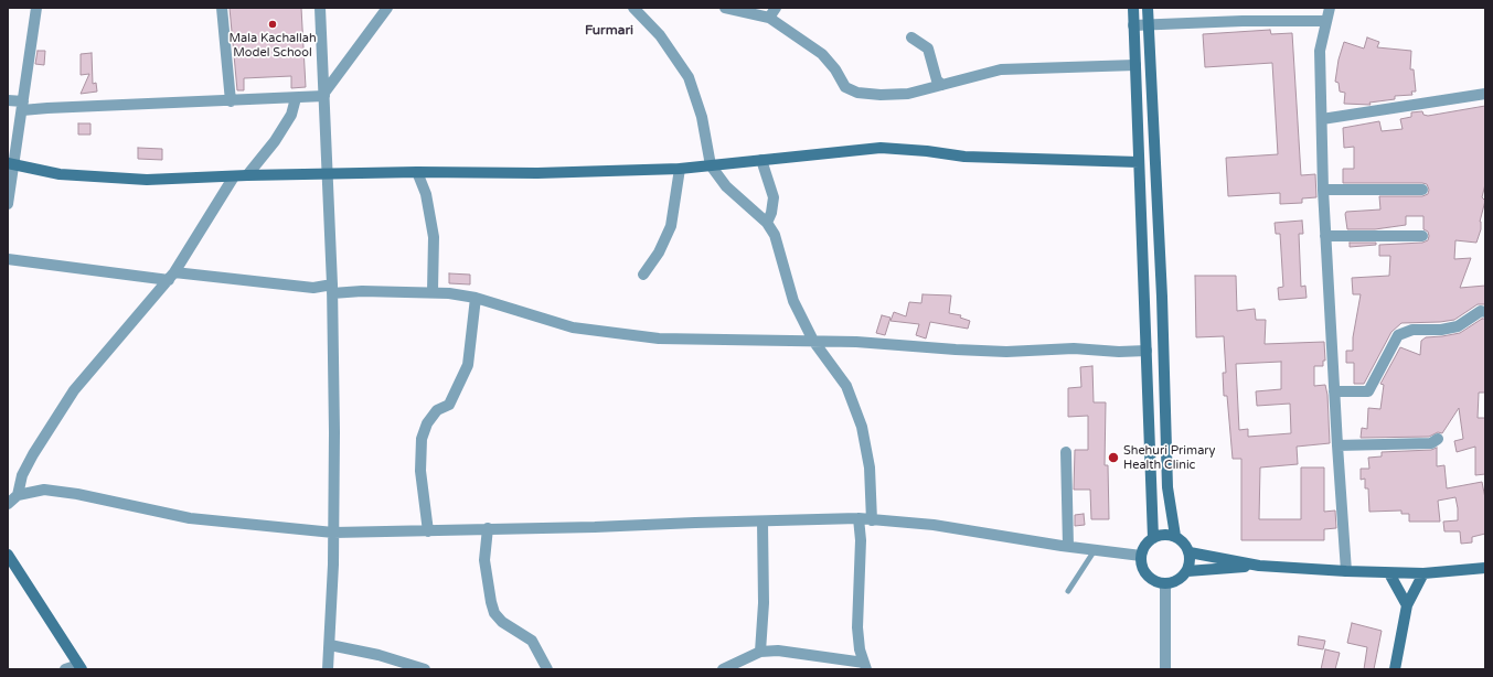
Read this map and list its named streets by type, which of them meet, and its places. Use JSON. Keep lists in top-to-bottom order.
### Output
{
  "districts": ["Furmari"],
  "places": ["Mala Kachallah Model School", "Shehuri Primary Health Clinic"]
}
